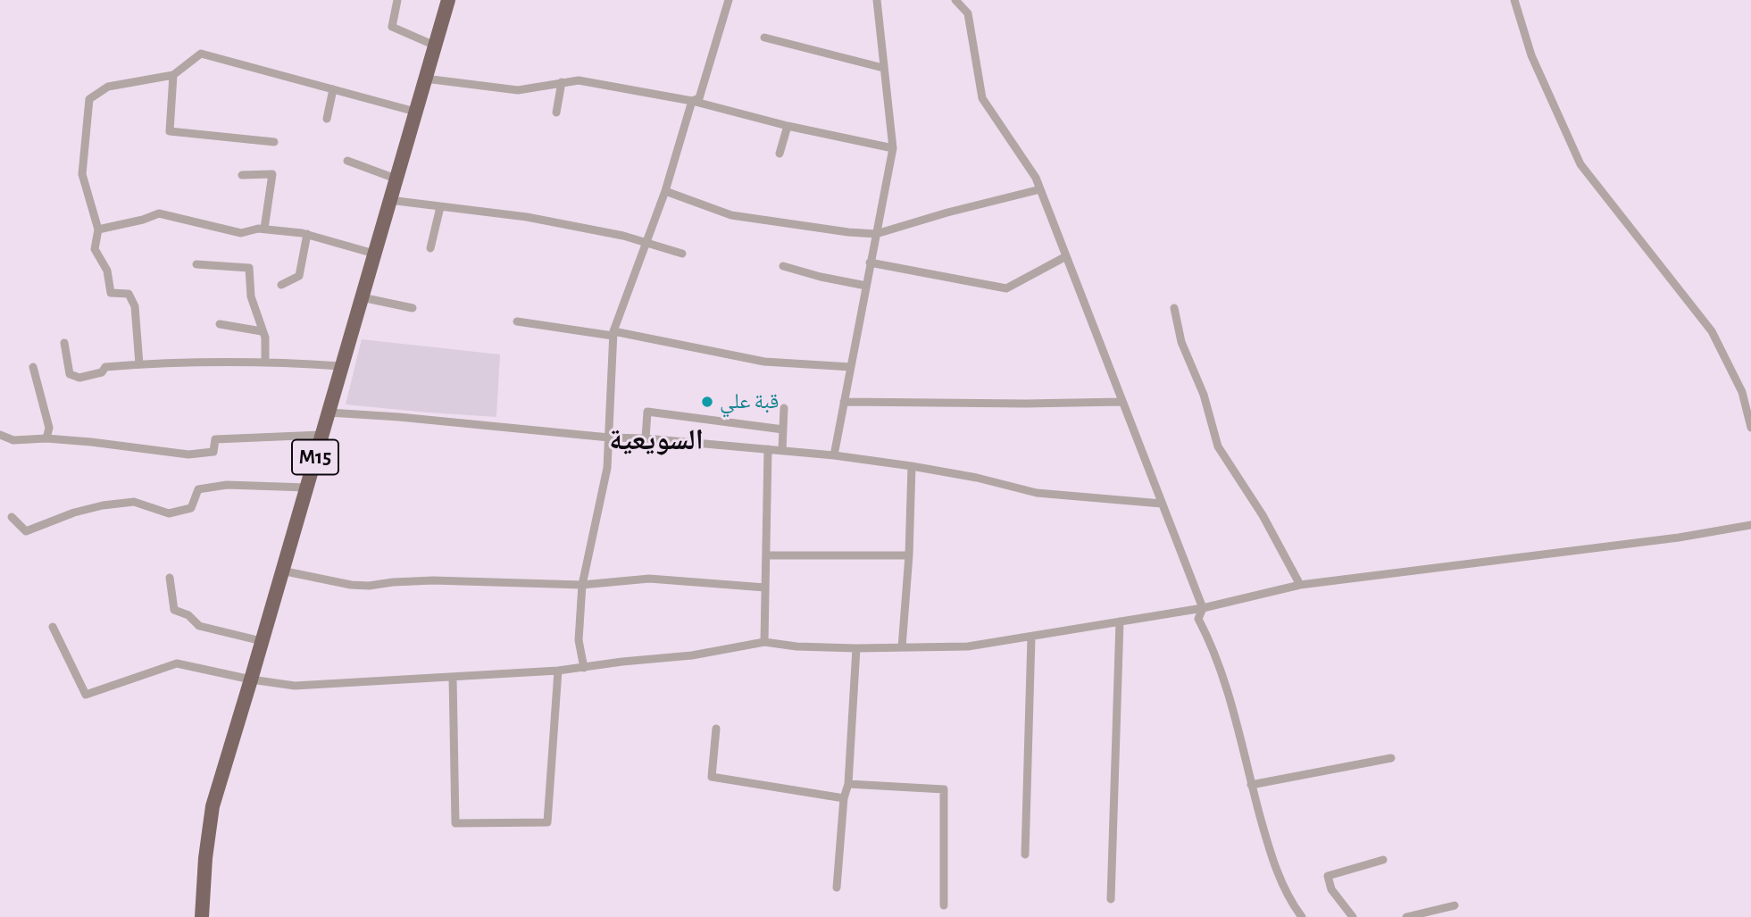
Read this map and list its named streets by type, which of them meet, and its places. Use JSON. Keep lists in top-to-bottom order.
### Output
{
  "streets": {
    "highway": ["M15"]
  },
  "districts": ["السويعية"],
  "places": ["قبة علي"]
}
